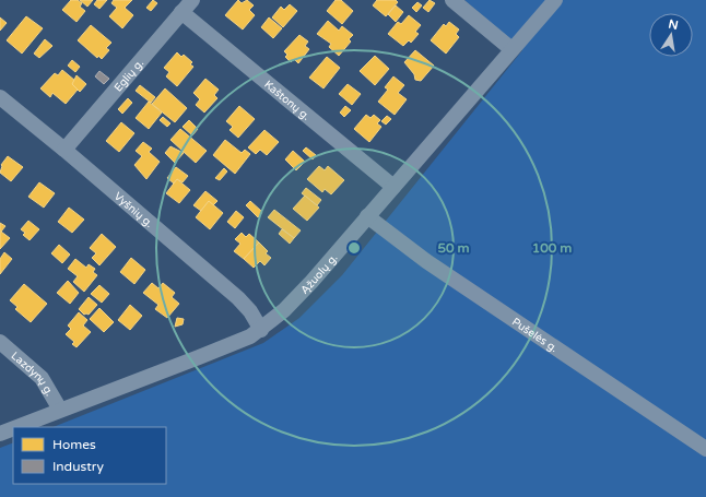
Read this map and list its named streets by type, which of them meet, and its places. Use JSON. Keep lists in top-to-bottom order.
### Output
{
  "streets": {
    "street": [
      "Eglių g.",
      "Kaštonų g.",
      "Vyšnių g.",
      "Ąžuolų g.",
      "Pušelės g.",
      "Lazdynų g."
    ]
  },
  "crossings": [
    ["Eglių g.", "Kaštonų g."],
    ["Eglių g.", "Vyšnių g."],
    ["Kaštonų g.", "Ąžuolų g."],
    ["Vyšnių g.", "Ąžuolų g."],
    ["Ąžuolų g.", "Pušelės g."],
    ["Ąžuolų g.", "Lazdynų g."]
  ],
  "legend": ["Homes", "Industry"],
  "north": "top",
  "rings": ["50 m", "100 m"]
}
